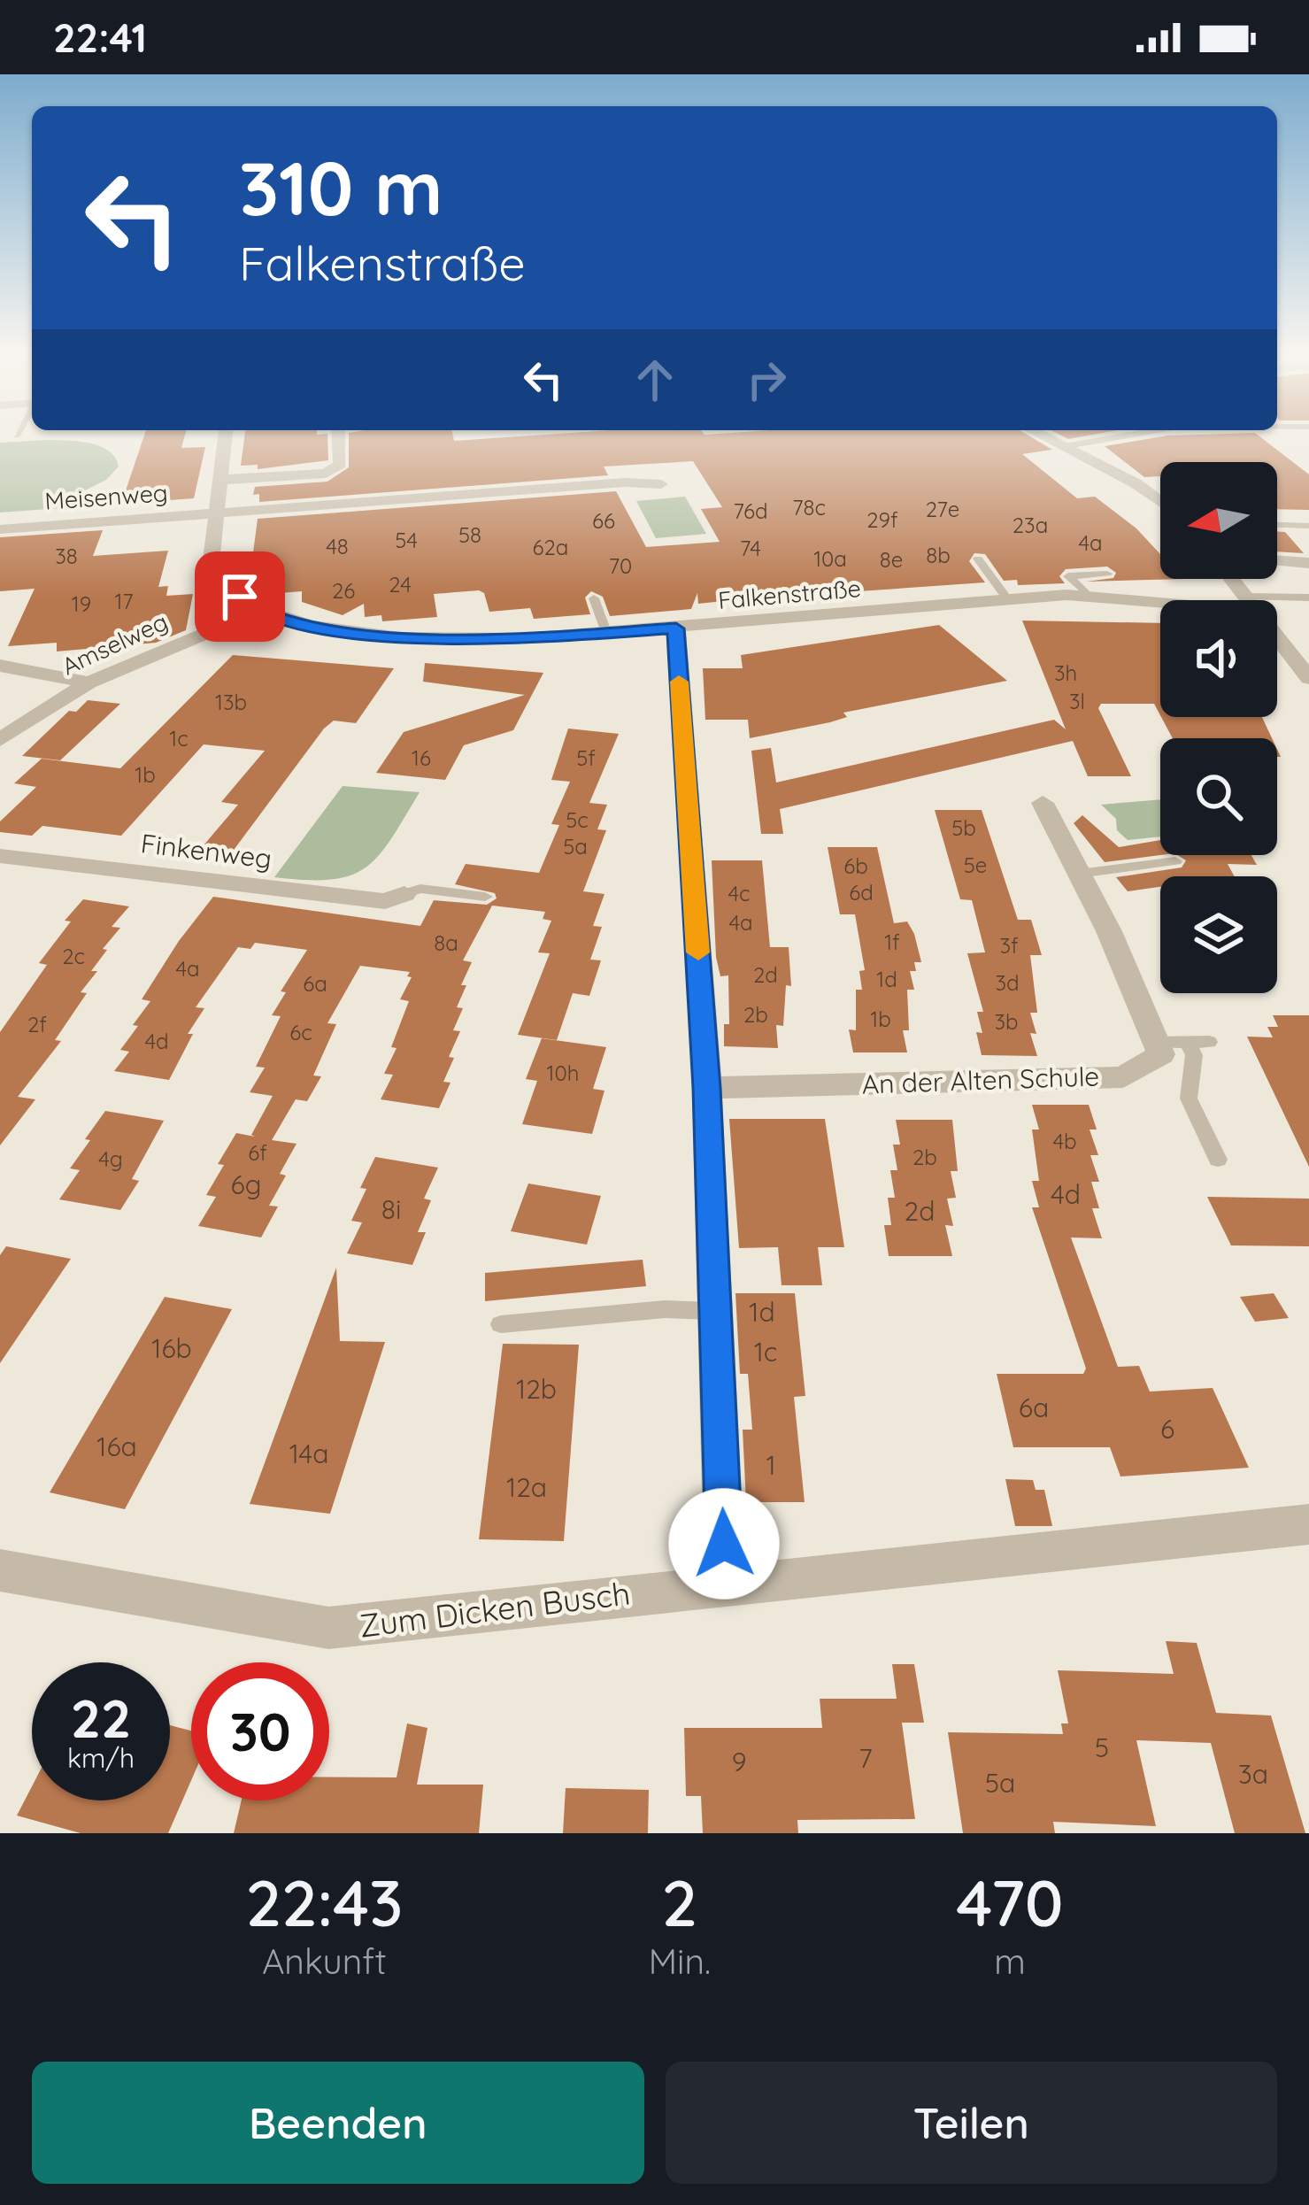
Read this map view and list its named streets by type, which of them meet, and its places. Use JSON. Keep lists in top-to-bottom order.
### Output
{
  "streets": {
    "street": [
      "Meisenweg",
      "Falkenstraße",
      "Amselweg",
      "Finkenweg",
      "An der Alten Schule",
      "Zum Dicken Busch"
    ]
  },
  "crossings": [
    ["Meisenweg", "Falkenstraße"],
    ["Falkenstraße", "Amselweg"]
  ],
  "house_numbers": [
    "78c",
    "27e",
    "76d",
    "29f",
    "66",
    "23a",
    "58",
    "54",
    "4a",
    "48",
    "62a",
    "74",
    "8b",
    "38",
    "10a",
    "8e",
    "70",
    "24",
    "26",
    "17",
    "19",
    "3h",
    "3l",
    "13b",
    "1c",
    "16",
    "5f",
    "1b",
    "5c",
    "5b",
    "5a",
    "5e",
    "6b",
    "6d",
    "4c",
    "4a",
    "1f",
    "8a",
    "3f",
    "2c",
    "4a",
    "2d",
    "1d",
    "3d",
    "6a",
    "2b",
    "1b",
    "3b",
    "2f",
    "6c",
    "4d",
    "10h",
    "4b",
    "6f",
    "2b",
    "4g",
    "6g",
    "4d",
    "8i",
    "2d",
    "1d",
    "16b",
    "1c",
    "12b",
    "6a",
    "6",
    "16a",
    "14a",
    "1",
    "12a",
    "5",
    "7",
    "9",
    "3a",
    "5a"
  ],
  "north": "left",
  "page": {
    "status": "22:41",
    "turn": ["310 m", "Falkenstraße"],
    "speed": "22 km/h",
    "limit": "30",
    "eta": [
      "22:43",
      "Ankunft",
      "2",
      "Min.",
      "470",
      "m"
    ],
    "buttons": ["Beenden", "Teilen"]
  }
}
